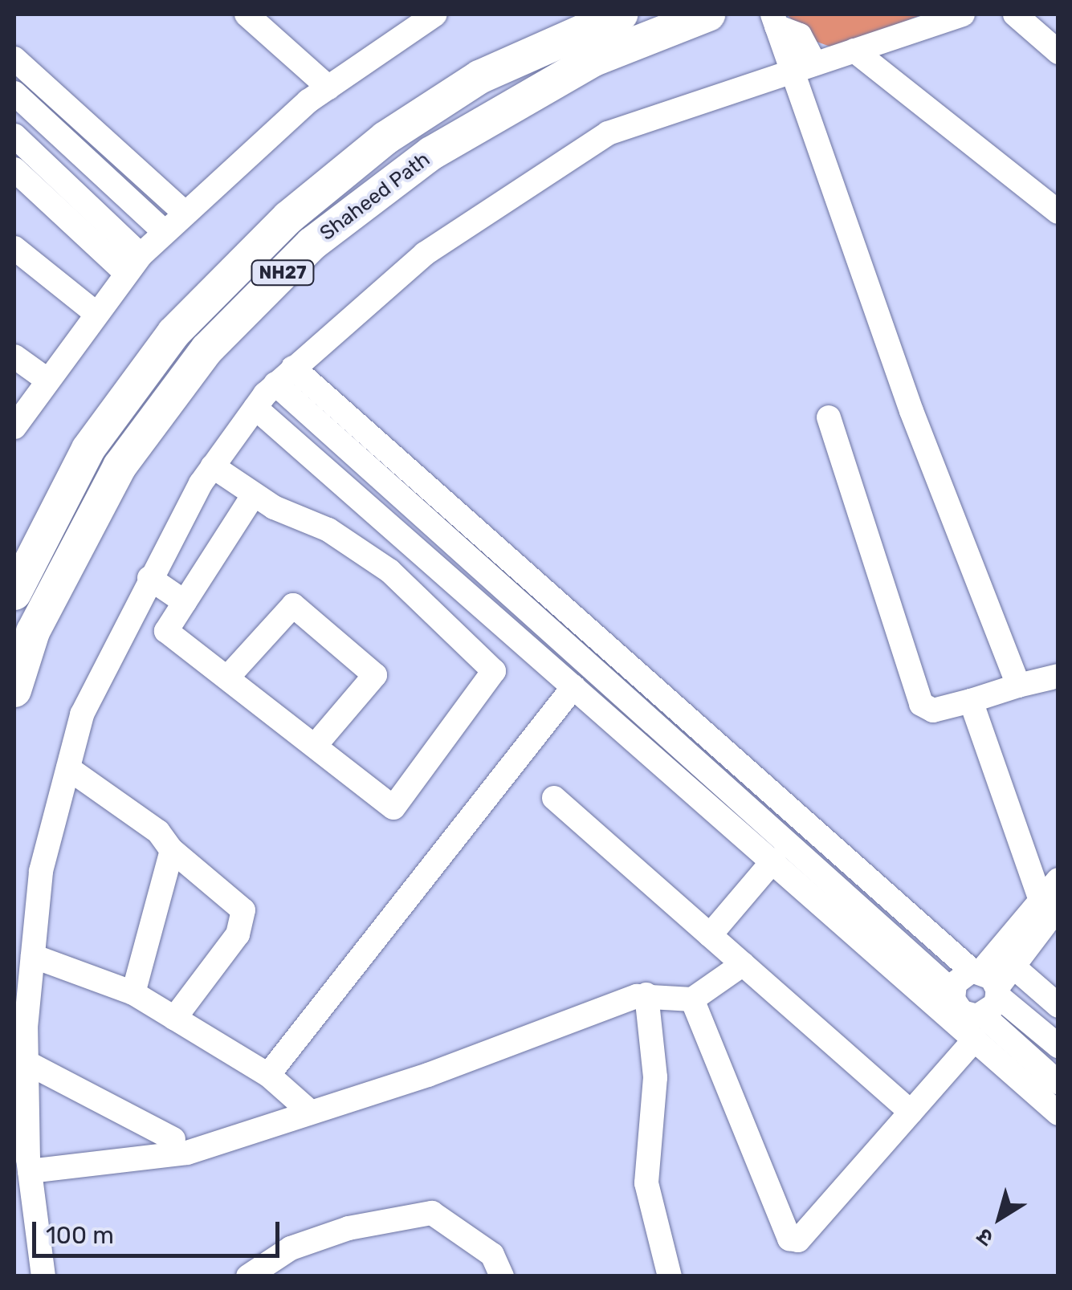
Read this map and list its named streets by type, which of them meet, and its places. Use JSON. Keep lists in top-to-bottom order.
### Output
{
  "streets": {
    "highway": ["Shaheed Path", "NH27"]
  },
  "scale_bar": "100 m",
  "north": "bottom left"
}
